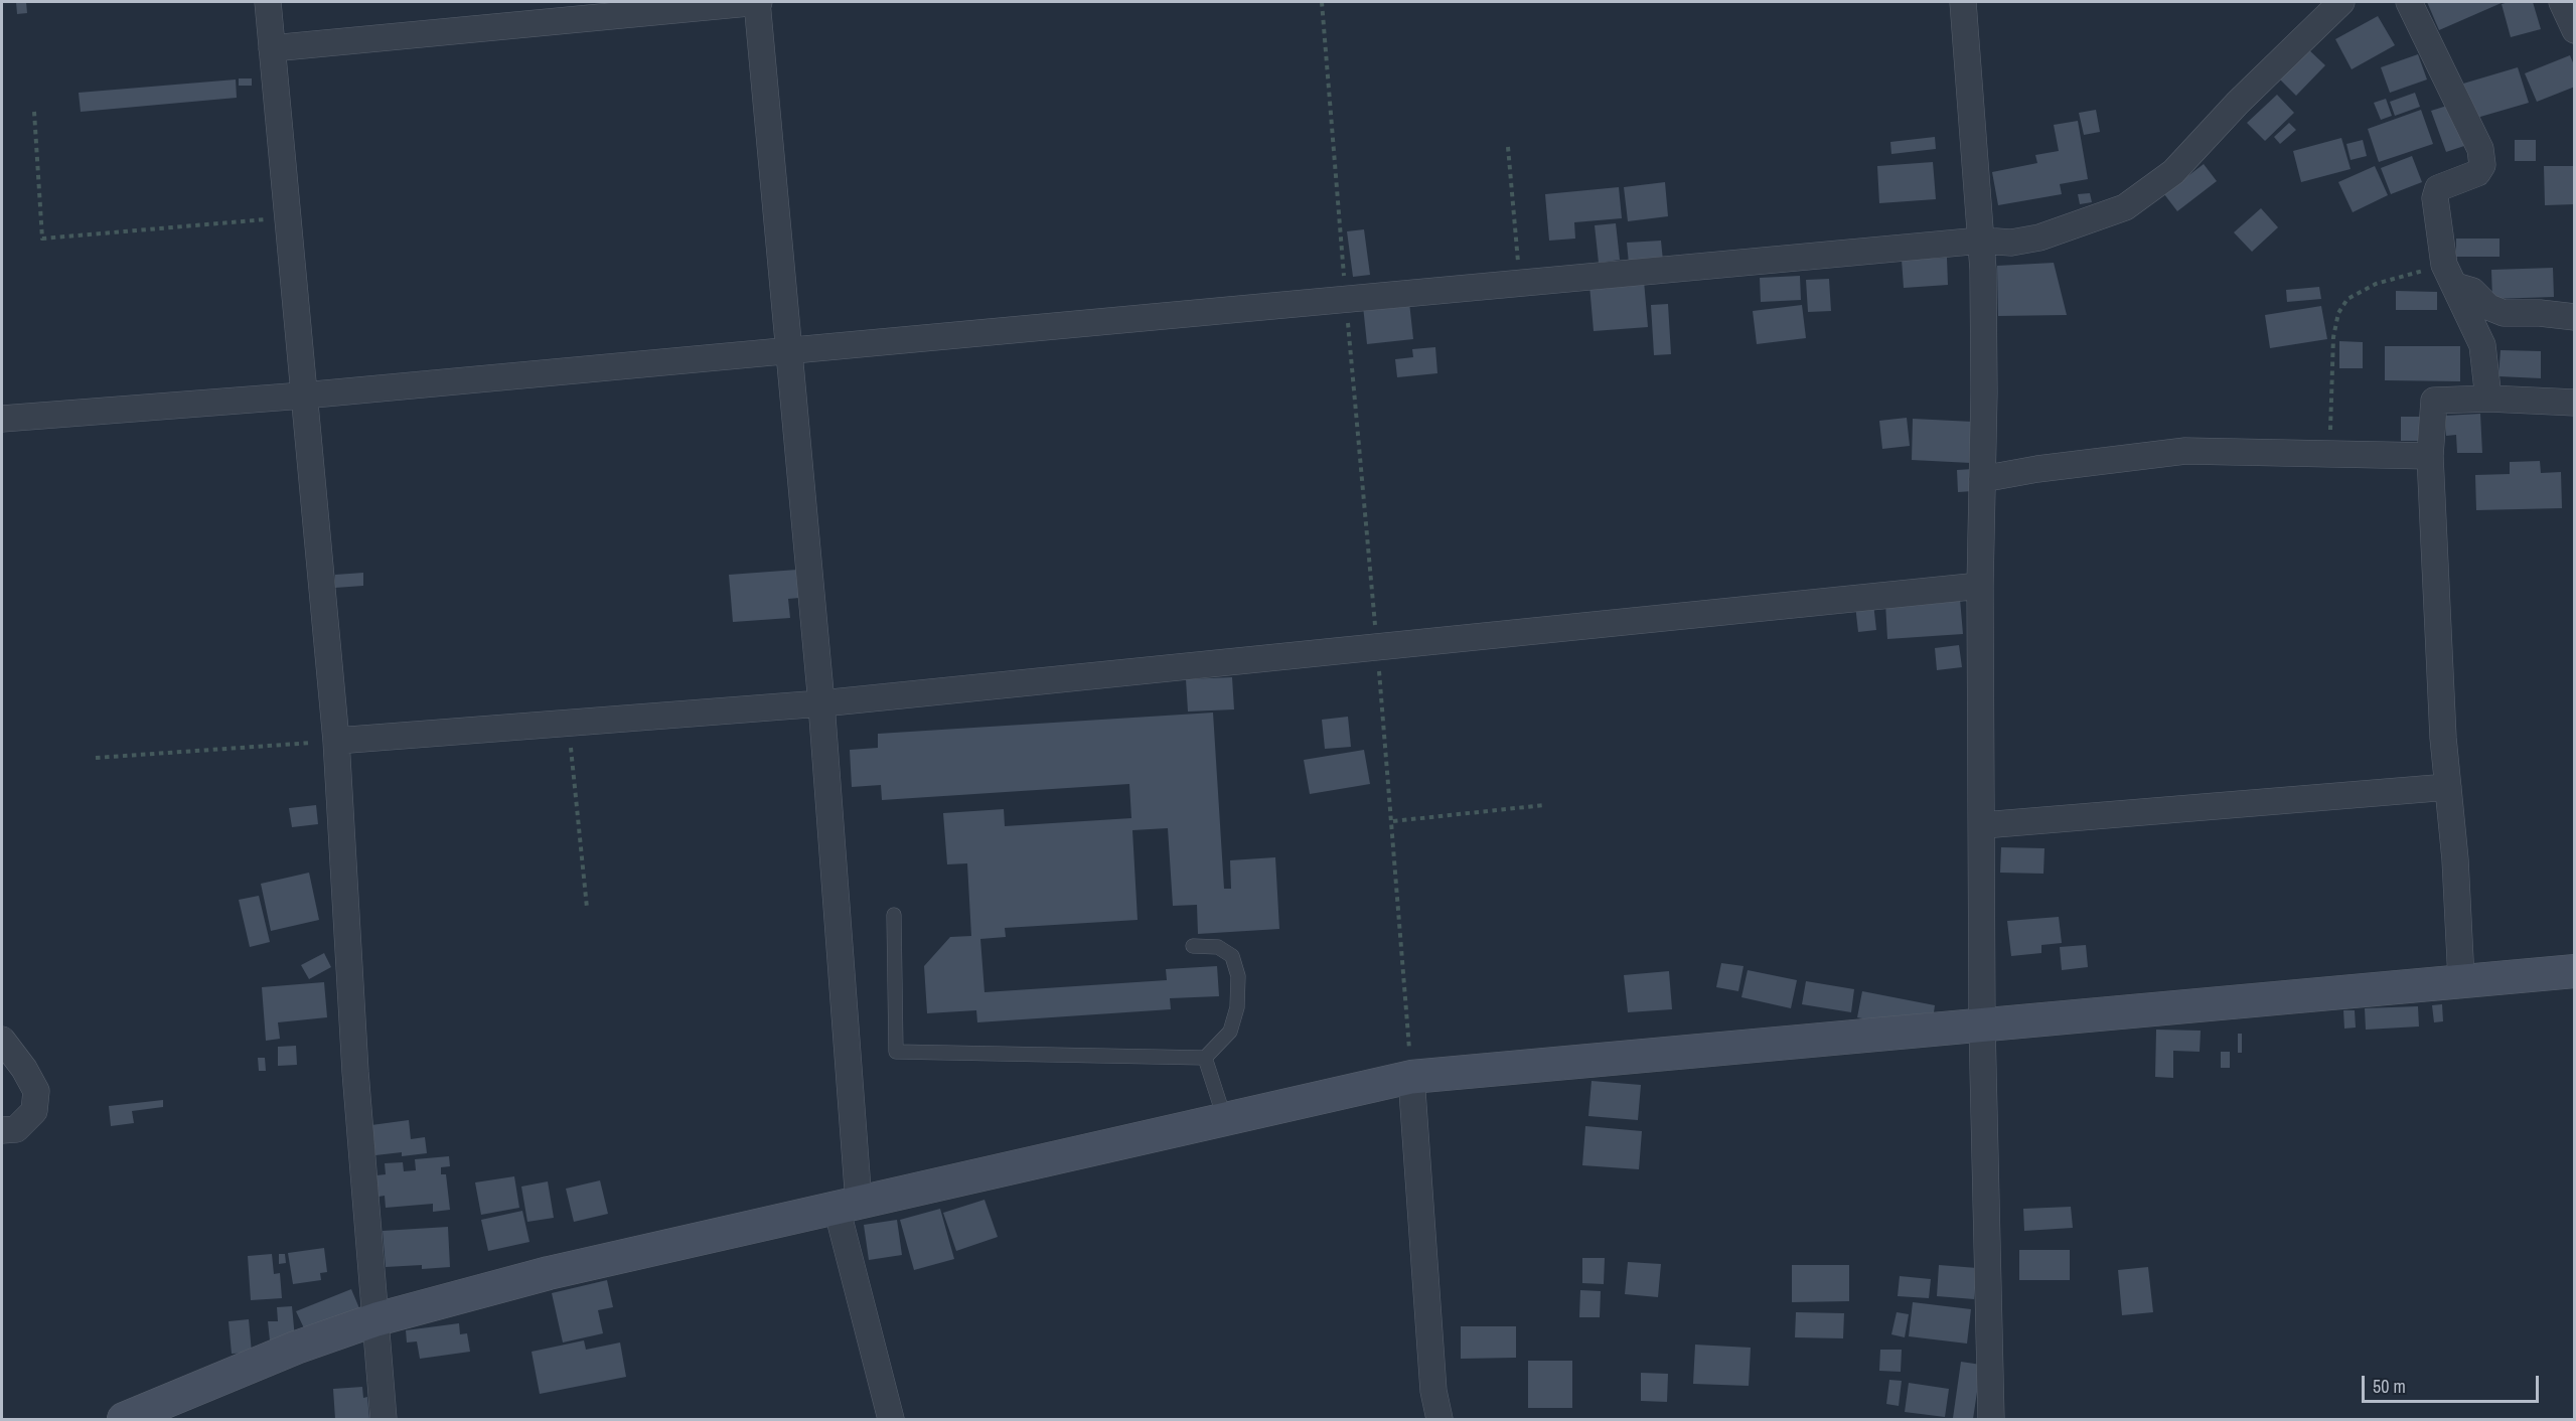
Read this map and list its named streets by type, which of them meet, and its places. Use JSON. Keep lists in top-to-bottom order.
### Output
{
  "scale_bar": "50 m"
}
